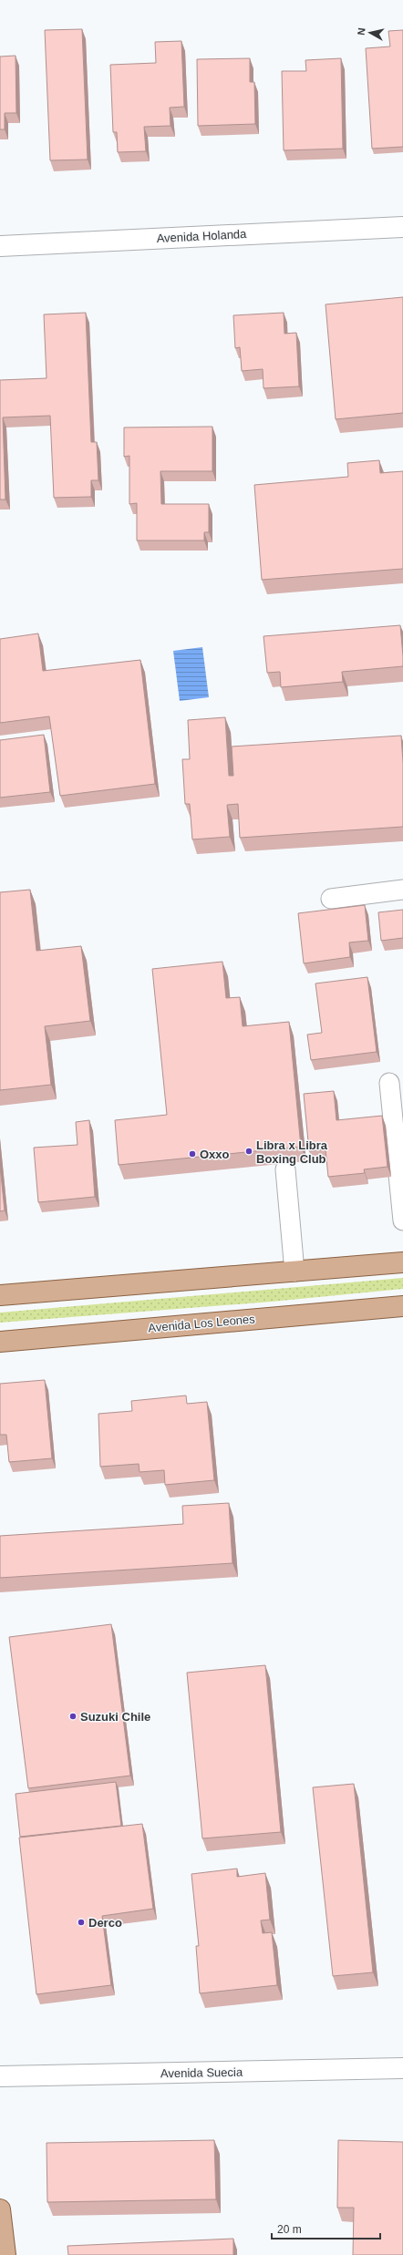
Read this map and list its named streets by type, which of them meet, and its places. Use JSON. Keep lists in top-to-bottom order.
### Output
{
  "streets": {
    "main road": ["Avenida Los Leones"],
    "street": ["Avenida Holanda", "Avenida Suecia"]
  },
  "places": [
    "Libra x Libra Boxing Club",
    "Oxxo",
    "Suzuki Chile",
    "Derco"
  ],
  "scale_bar": "20 m",
  "north": "left"
}
